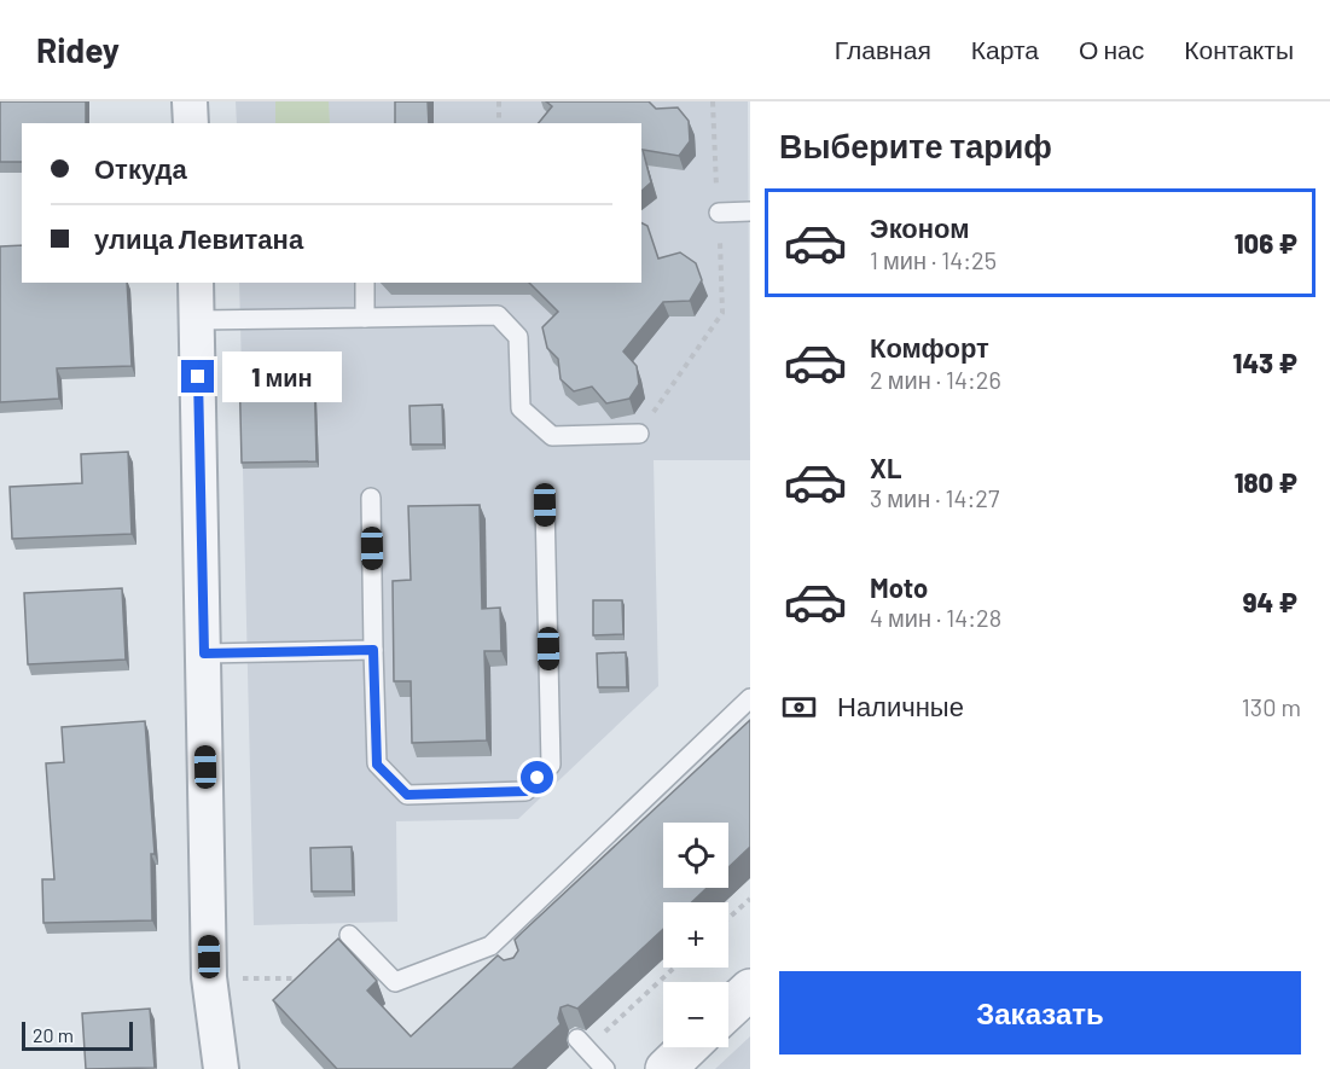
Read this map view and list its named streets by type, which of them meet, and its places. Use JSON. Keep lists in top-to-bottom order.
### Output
{
  "scale_bar": "20 m",
  "page": {
    "header": "Ridey",
    "nav": [
      "Главная",
      "Карта",
      "О нас",
      "Контакты"
    ],
    "heading": "Выберите тариф",
    "banner": ["Откуда", "улица Левитана"],
    "list": [
      {
        "name": "Эконом",
        "note": "1 мин · 14:25",
        "value": "106 ₽"
      },
      {
        "name": "Комфорт",
        "note": "2 мин · 14:26",
        "value": "143 ₽"
      },
      {
        "name": "XL",
        "note": "3 мин · 14:27",
        "value": "180 ₽"
      },
      {
        "name": "Moto",
        "note": "4 мин · 14:28",
        "value": "94 ₽"
      }
    ],
    "bubble": "1 мин",
    "pay": ["Наличные", "130 m"],
    "map_buttons": ["+", "−"],
    "buttons": "Заказать",
    "scale": "20 m"
  }
}
